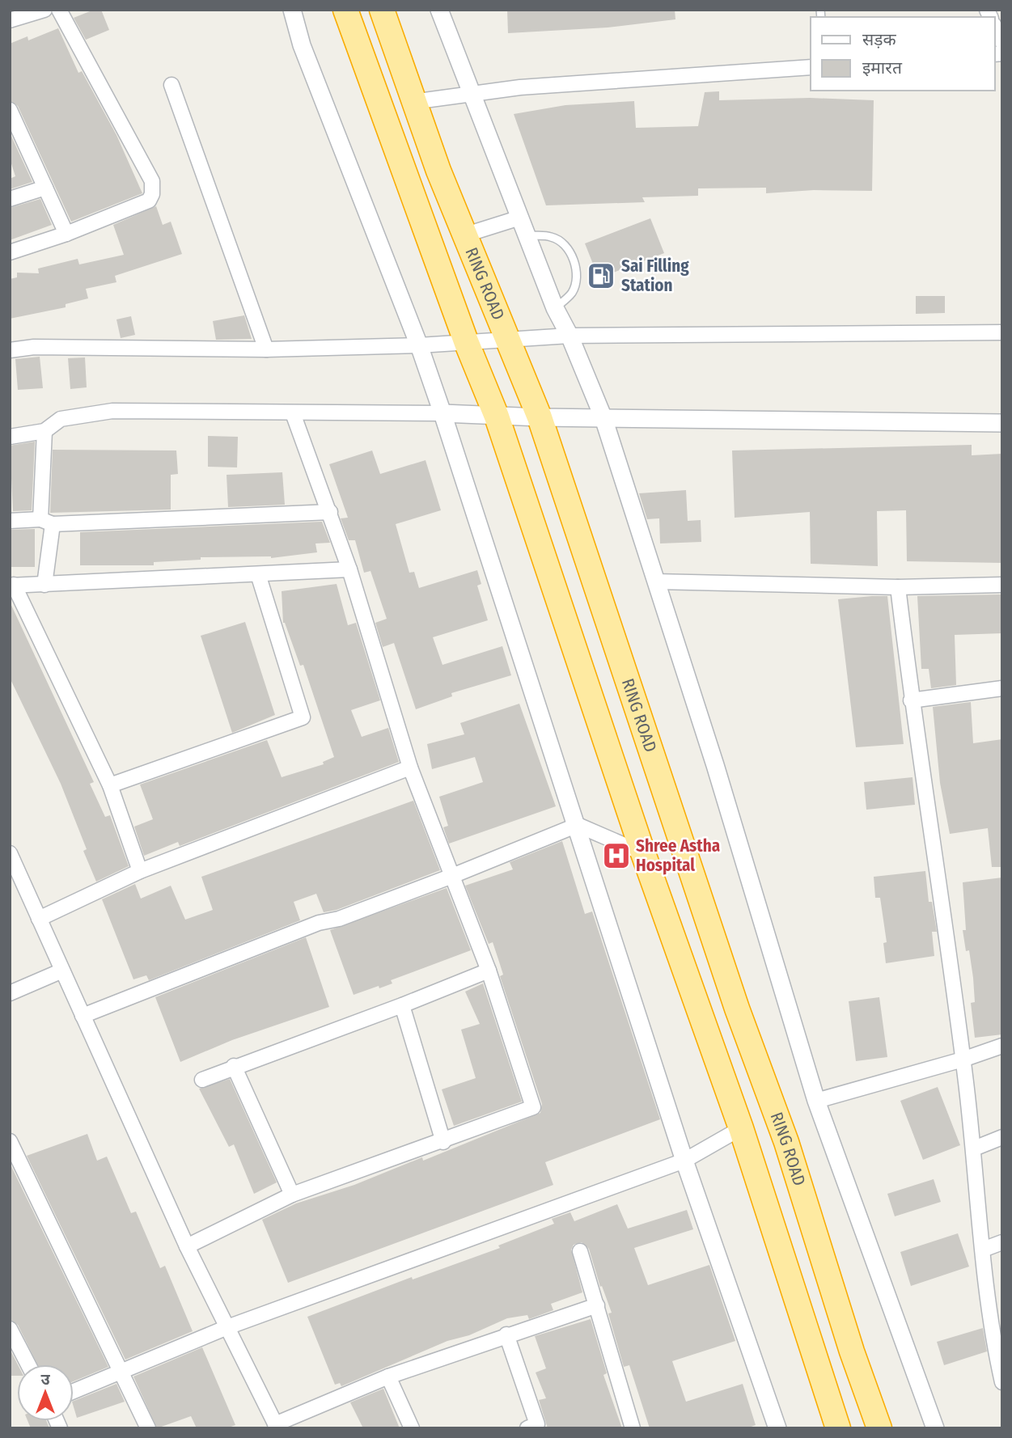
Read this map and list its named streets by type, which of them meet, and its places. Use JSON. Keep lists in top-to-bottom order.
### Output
{
  "streets": {
    "highway": ["RING ROAD"]
  },
  "places": {
    "fuel station": ["Sai Filling Station"],
    "hospital": ["Shree Astha Hospital"]
  },
  "legend": ["सड़क", "इमारत"],
  "north": "top"
}
